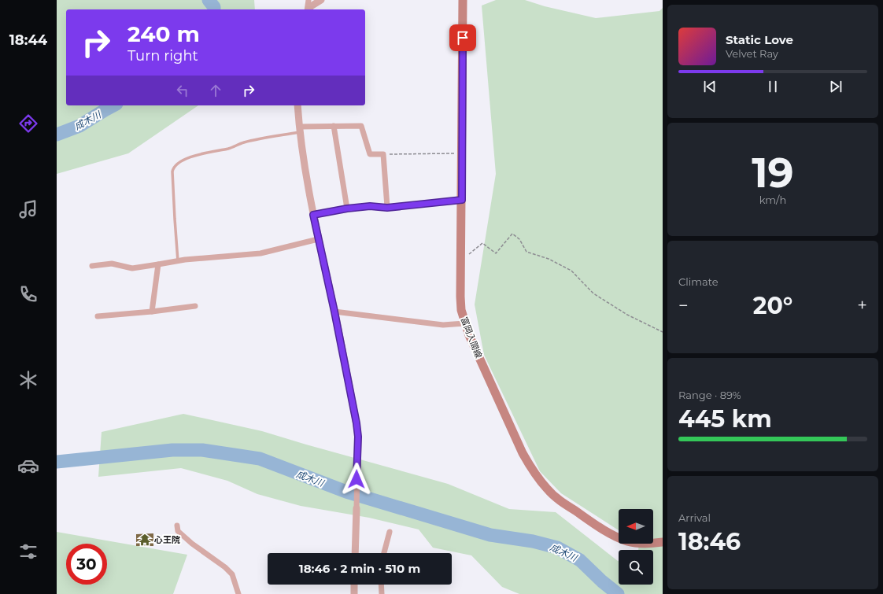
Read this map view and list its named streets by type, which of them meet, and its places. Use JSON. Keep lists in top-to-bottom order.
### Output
{
  "streets": {
    "main road": ["富岡入間線"]
  },
  "water": ["成木川"],
  "places": {
    "temple": ["心王院"]
  },
  "north": "left",
  "page": {
    "tabs": "18:44",
    "turn": ["240 m", "Turn right"],
    "song": ["Static Love", "Velvet Ray"],
    "tile": [
      ["19", "km/h"],
      "Climate",
      ["Range · 89%", "445 km"],
      ["Arrival", "18:46"]
    ],
    "heat": ["−", "20°", "+"],
    "limit": "30",
    "trip": "18:46 · 2 min · 510 m"
  }
}
